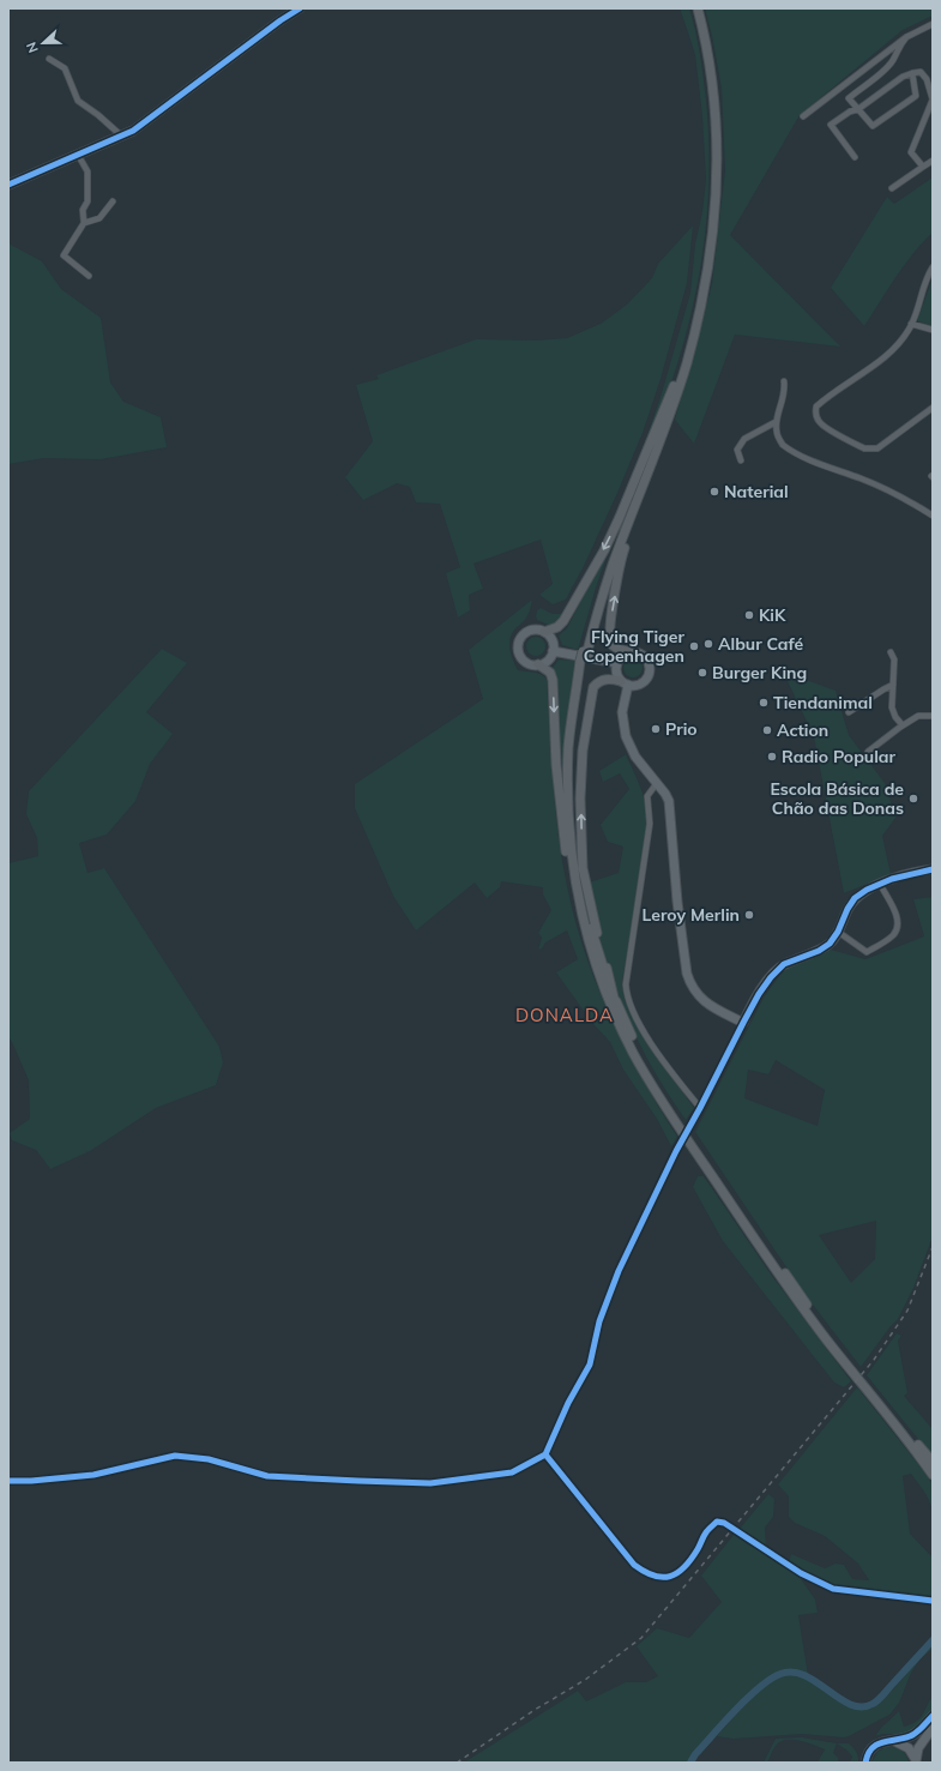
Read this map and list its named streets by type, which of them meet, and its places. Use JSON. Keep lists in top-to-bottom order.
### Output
{
  "districts": ["DONALDA"],
  "places": [
    "Naterial",
    "KiK",
    "Albur Café",
    "Flying Tiger Copenhagen",
    "Burger King",
    "Tiendanimal",
    "Prio",
    "Action",
    "Radio Popular",
    "Escola Básica de Chão das Donas",
    "Leroy Merlin"
  ],
  "north": "left"
}
